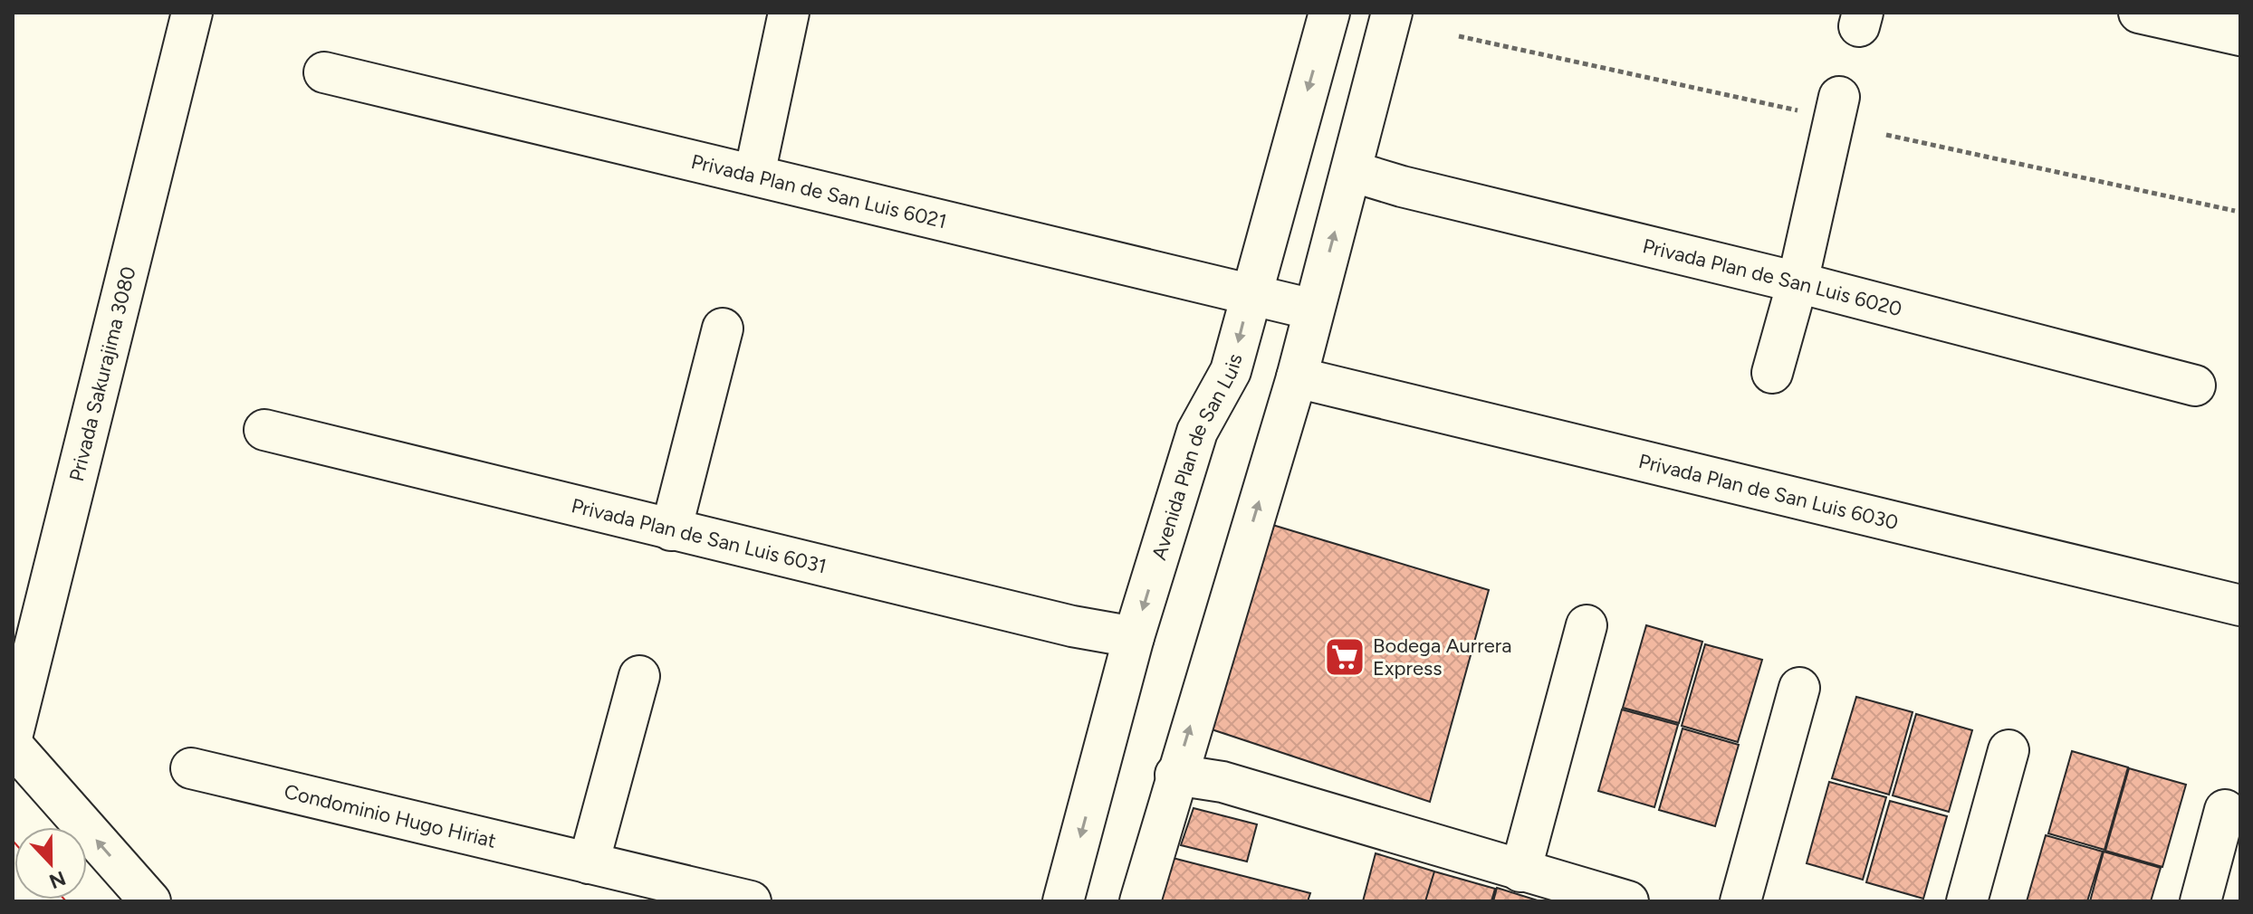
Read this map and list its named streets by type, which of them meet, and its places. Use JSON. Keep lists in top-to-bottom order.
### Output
{
  "streets": {
    "street": [
      "Privada Plan de San Luis 6021",
      "Privada Plan de San Luis 6020",
      "Privada Sakurajima 3080",
      "Avenida Plan de San Luis",
      "Privada Plan de San Luis 6030",
      "Privada Plan de San Luis 6031",
      "Condominio Hugo Hiriat"
    ]
  },
  "crossings": [
    ["Privada Plan de San Luis 6021", "Avenida Plan de San Luis"],
    ["Avenida Plan de San Luis", "Privada Plan de San Luis 6031"]
  ],
  "places": {
    "supermarket": ["Bodega Aurrera Express"]
  },
  "north": "bottom"
}
